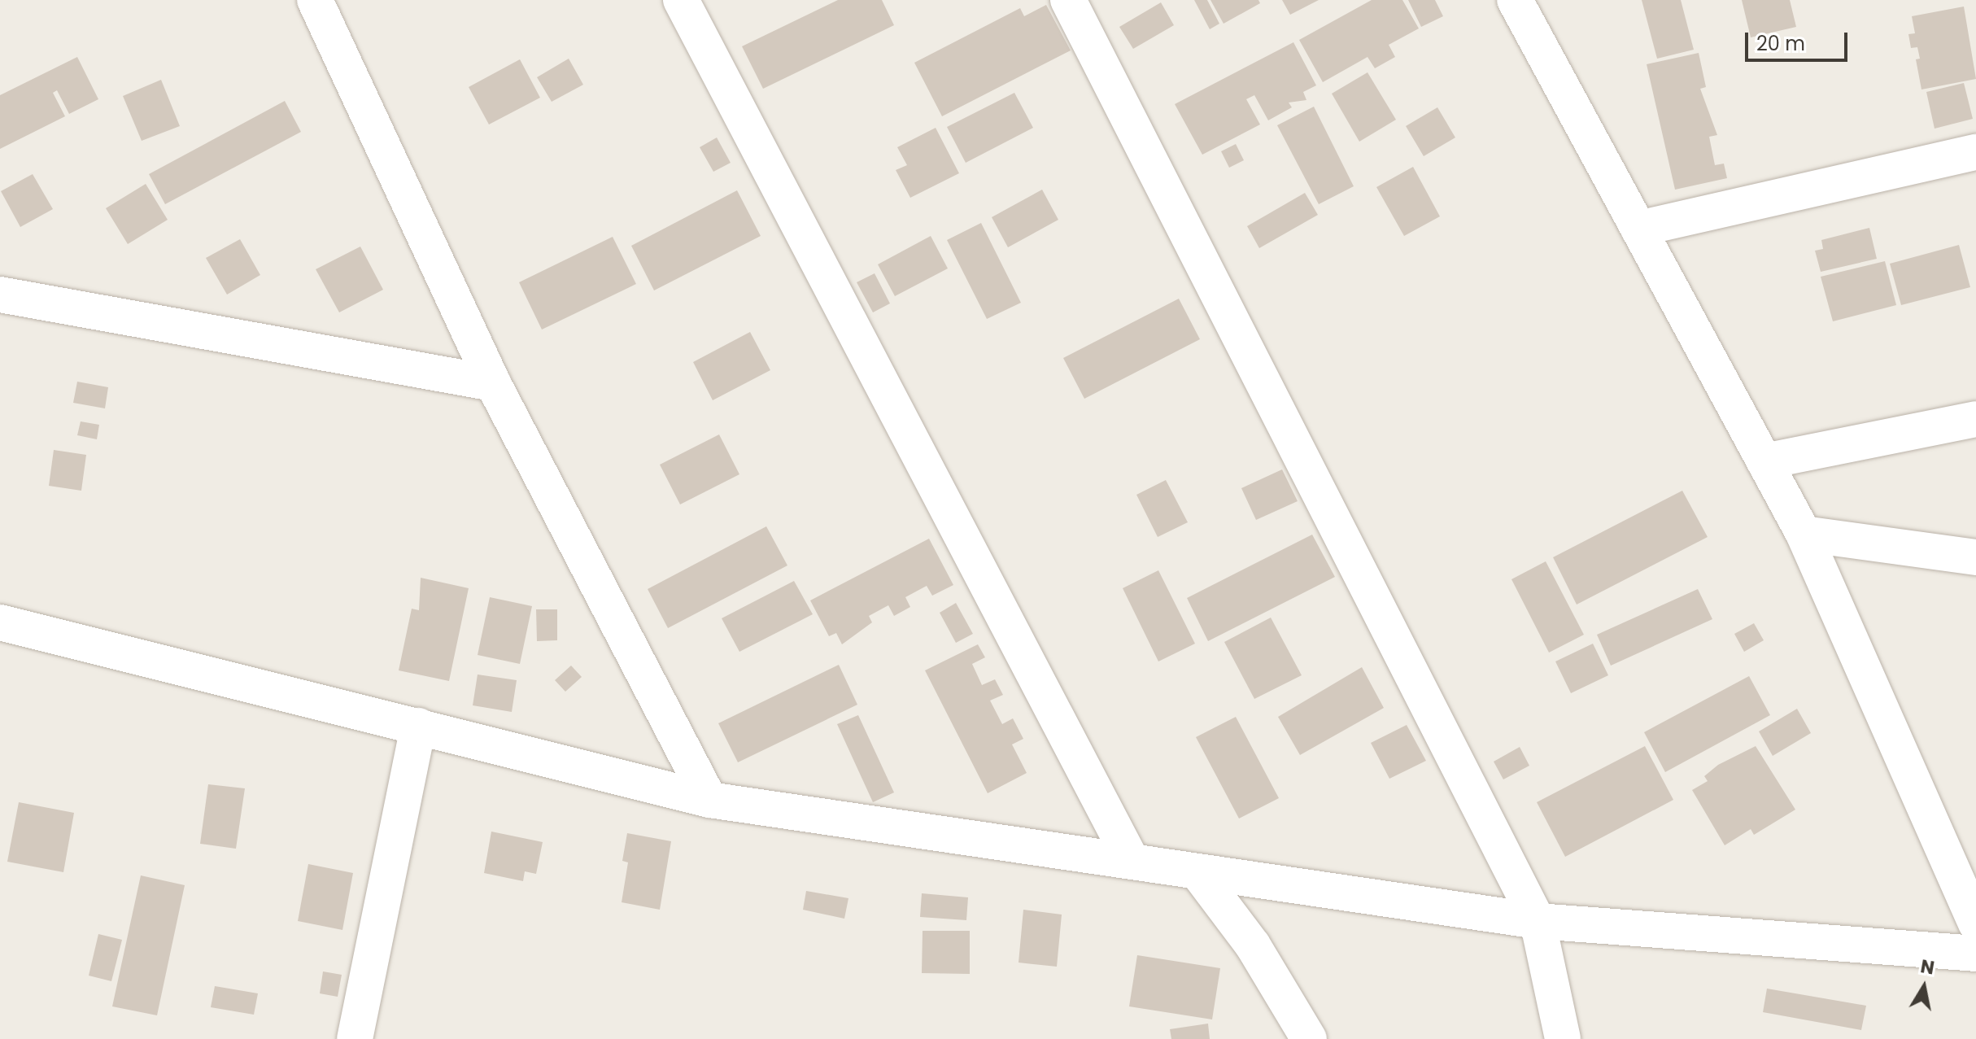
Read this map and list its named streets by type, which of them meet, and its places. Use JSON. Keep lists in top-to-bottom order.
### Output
{
  "scale_bar": "20 m",
  "north": "top"
}
